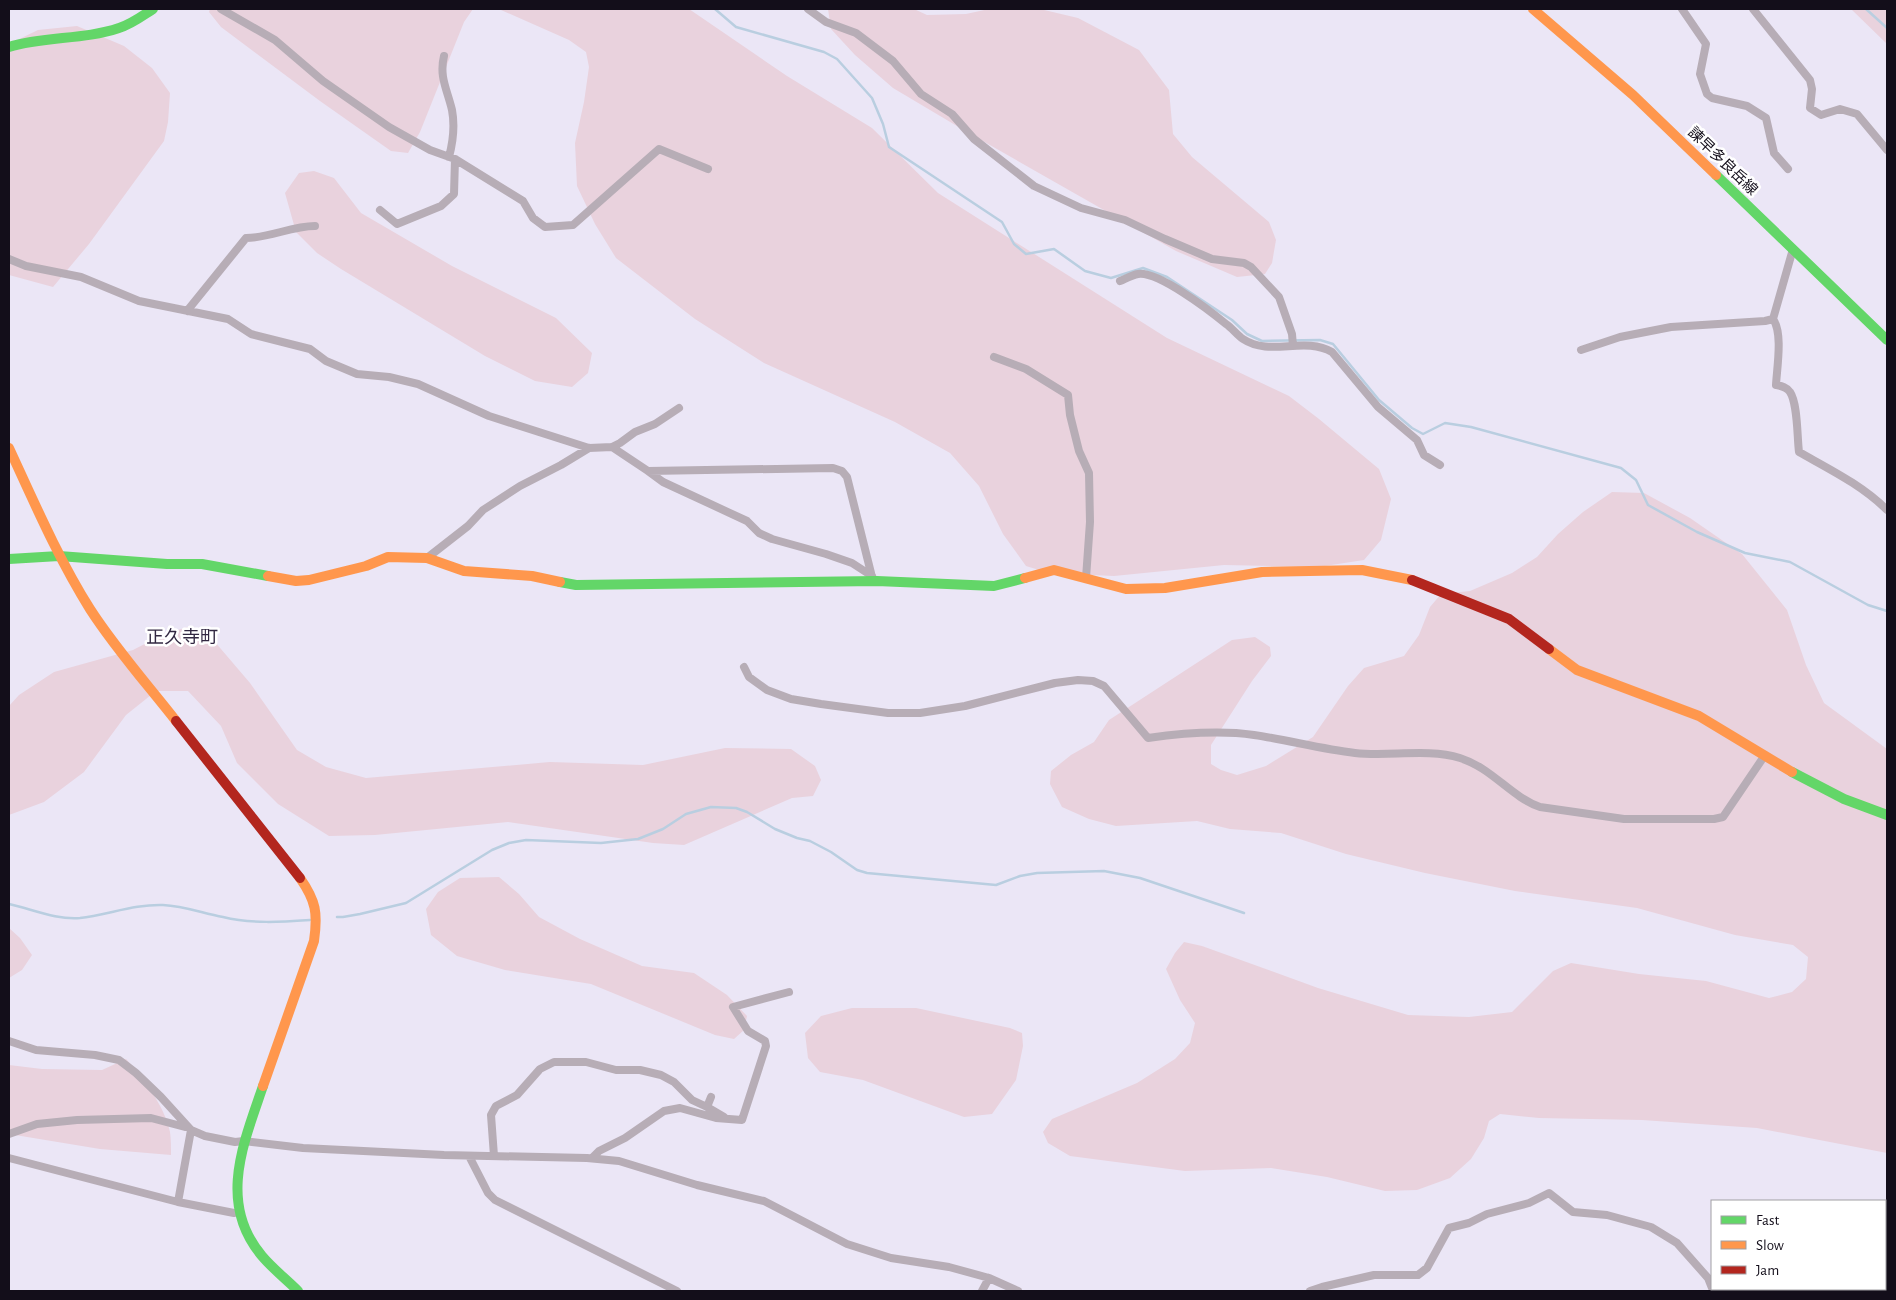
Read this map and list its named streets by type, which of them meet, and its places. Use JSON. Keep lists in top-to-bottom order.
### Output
{
  "streets": {
    "street": ["諫早多良岳線"]
  },
  "districts": ["正久寺町"],
  "legend": ["Fast", "Slow", "Jam"]
}
